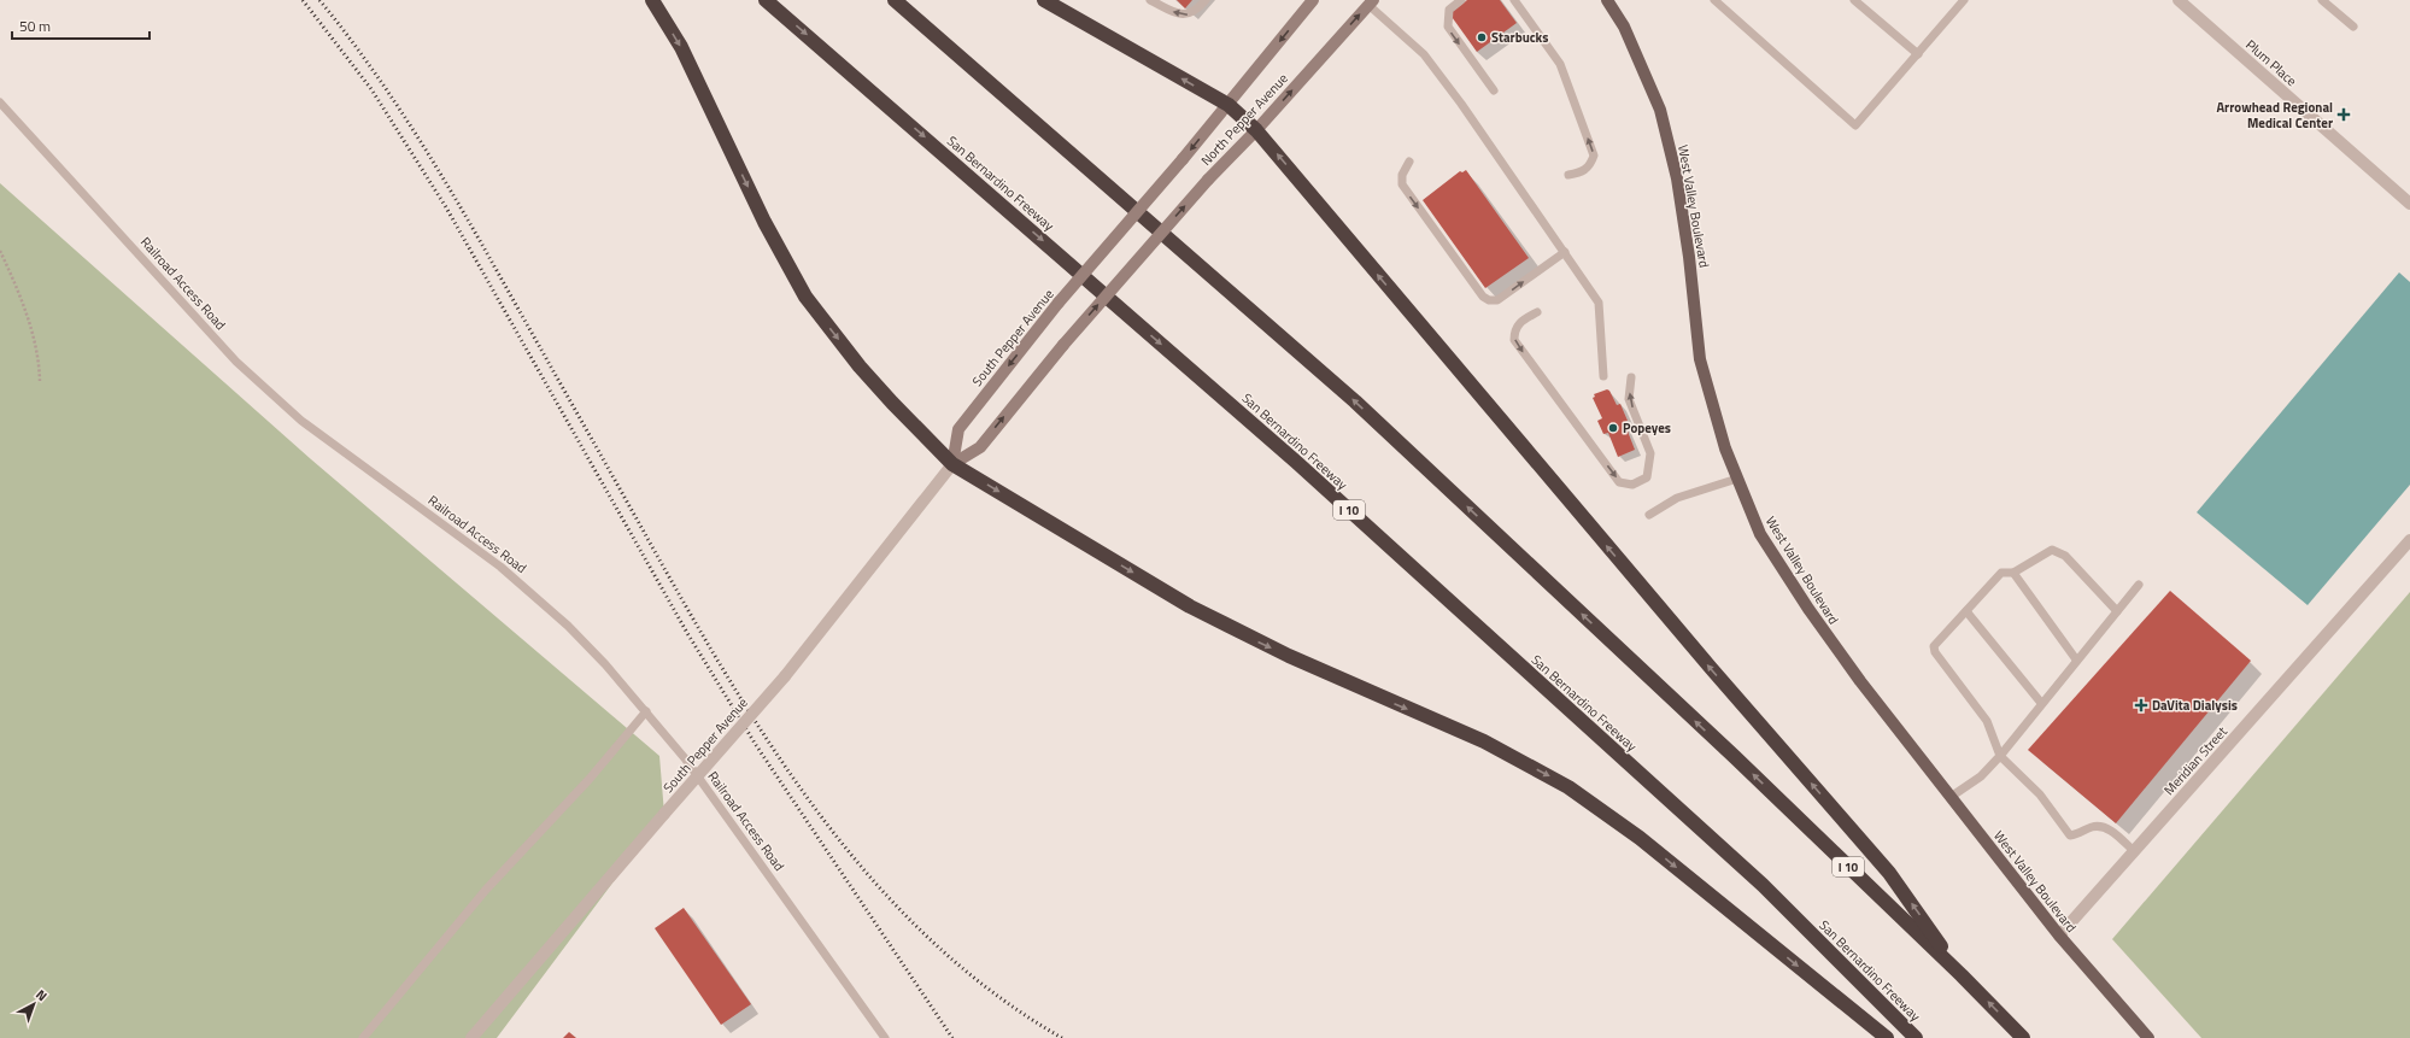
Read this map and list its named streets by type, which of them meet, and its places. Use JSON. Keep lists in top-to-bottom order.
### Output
{
  "streets": {
    "highway": ["San Bernardino Freeway", "I 10"],
    "main road": ["North Pepper Avenue", "West Valley Boulevard", "South Pepper Avenue"],
    "street": ["Plum Place", "Meridian Street"],
    "lane": ["Railroad Access Road"]
  },
  "crossings": [
    ["North Pepper Avenue", "South Pepper Avenue"],
    ["West Valley Boulevard", "Meridian Street"]
  ],
  "places": {
    "other": ["Starbucks", "Popeyes"],
    "health": ["Arrowhead Regional Medical Center", "DaVita Dialysis"]
  },
  "scale_bar": "50 m",
  "north": "top right"
}
